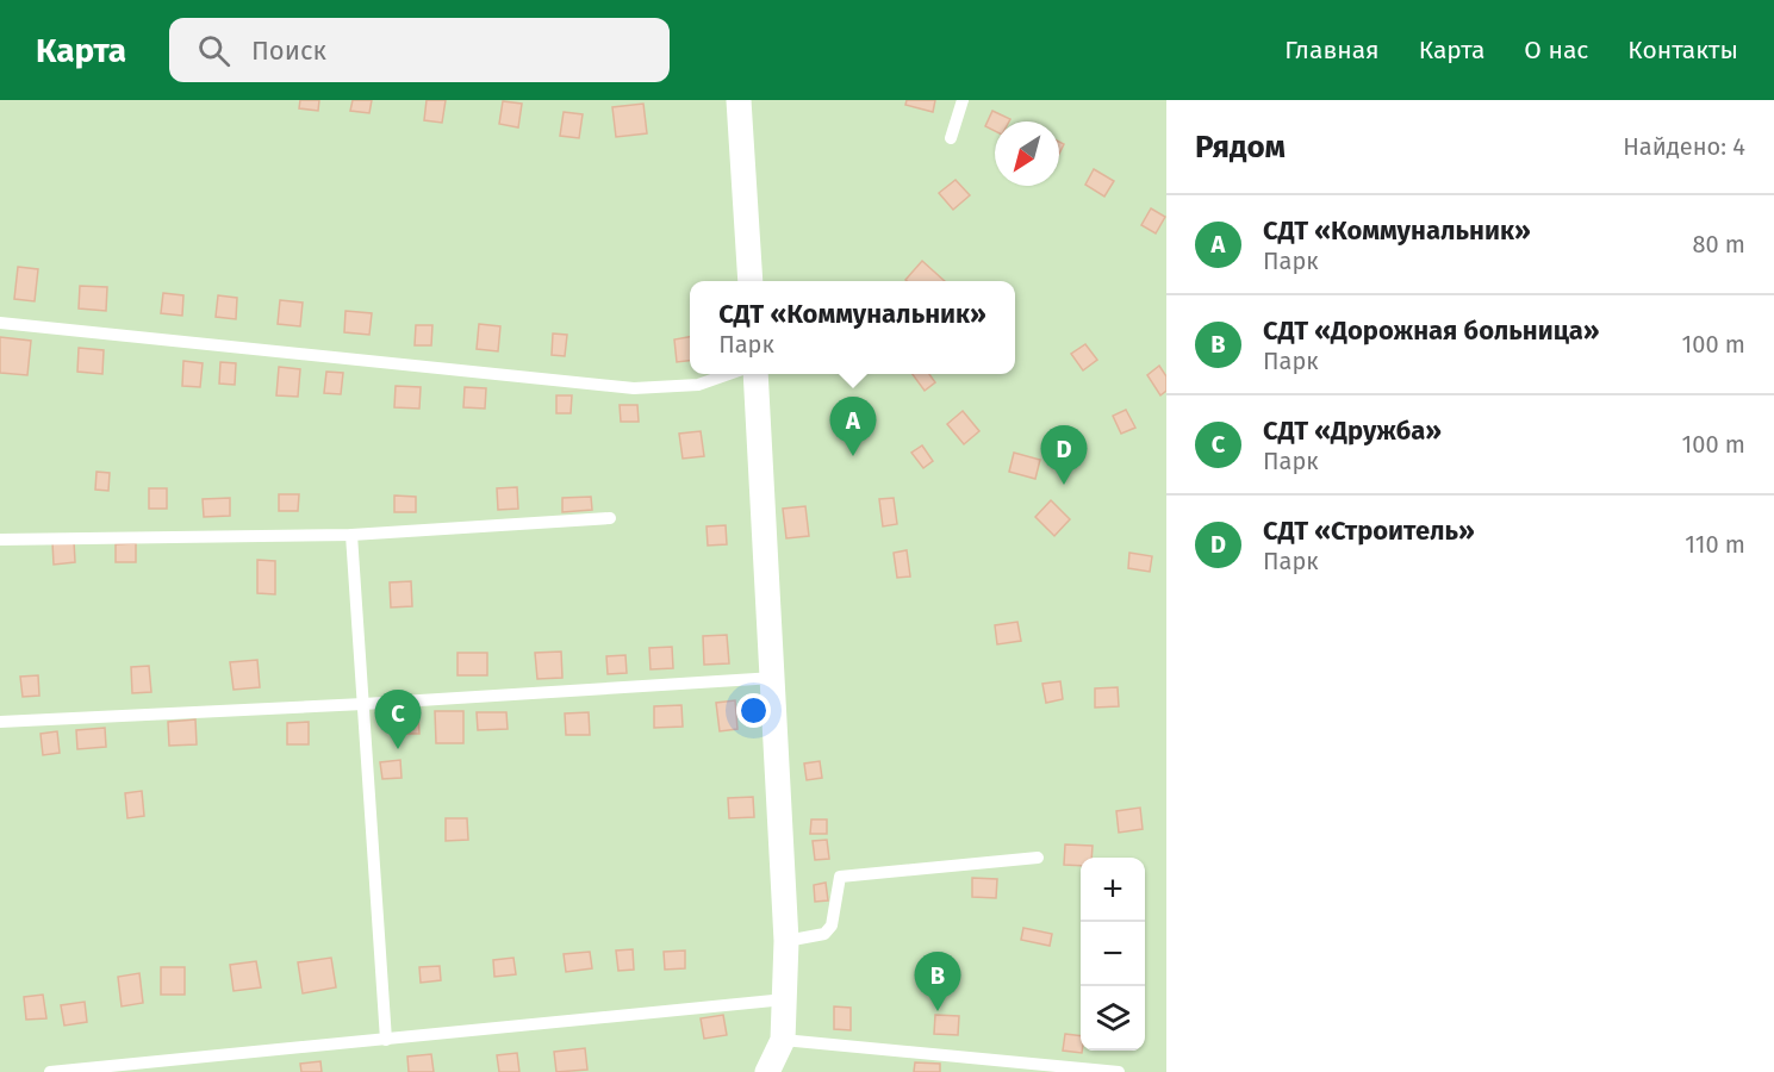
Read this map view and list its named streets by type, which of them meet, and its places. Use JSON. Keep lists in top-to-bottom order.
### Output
{
  "north": "bottom left",
  "page": {
    "header": "Карта",
    "search": "Поиск",
    "nav": [
      "Главная",
      "Карта",
      "О нас",
      "Контакты"
    ],
    "heading": ["Рядом", "Найдено: 4"],
    "list": [
      {
        "mark": "A",
        "name": "СДТ «Коммунальник»",
        "note": "Парк",
        "value": "80 m"
      },
      {
        "mark": "B",
        "name": "СДТ «Дорожная больница»",
        "note": "Парк",
        "value": "100 m"
      },
      {
        "mark": "C",
        "name": "СДТ «Дружба»",
        "note": "Парк",
        "value": "100 m"
      },
      {
        "mark": "D",
        "name": "СДТ «Строитель»",
        "note": "Парк",
        "value": "110 m"
      }
    ],
    "popup": ["СДТ «Коммунальник»", "Парк"],
    "pins": [
      "A",
      "D",
      "C",
      "B"
    ],
    "map_buttons": ["+", "−"]
  }
}
